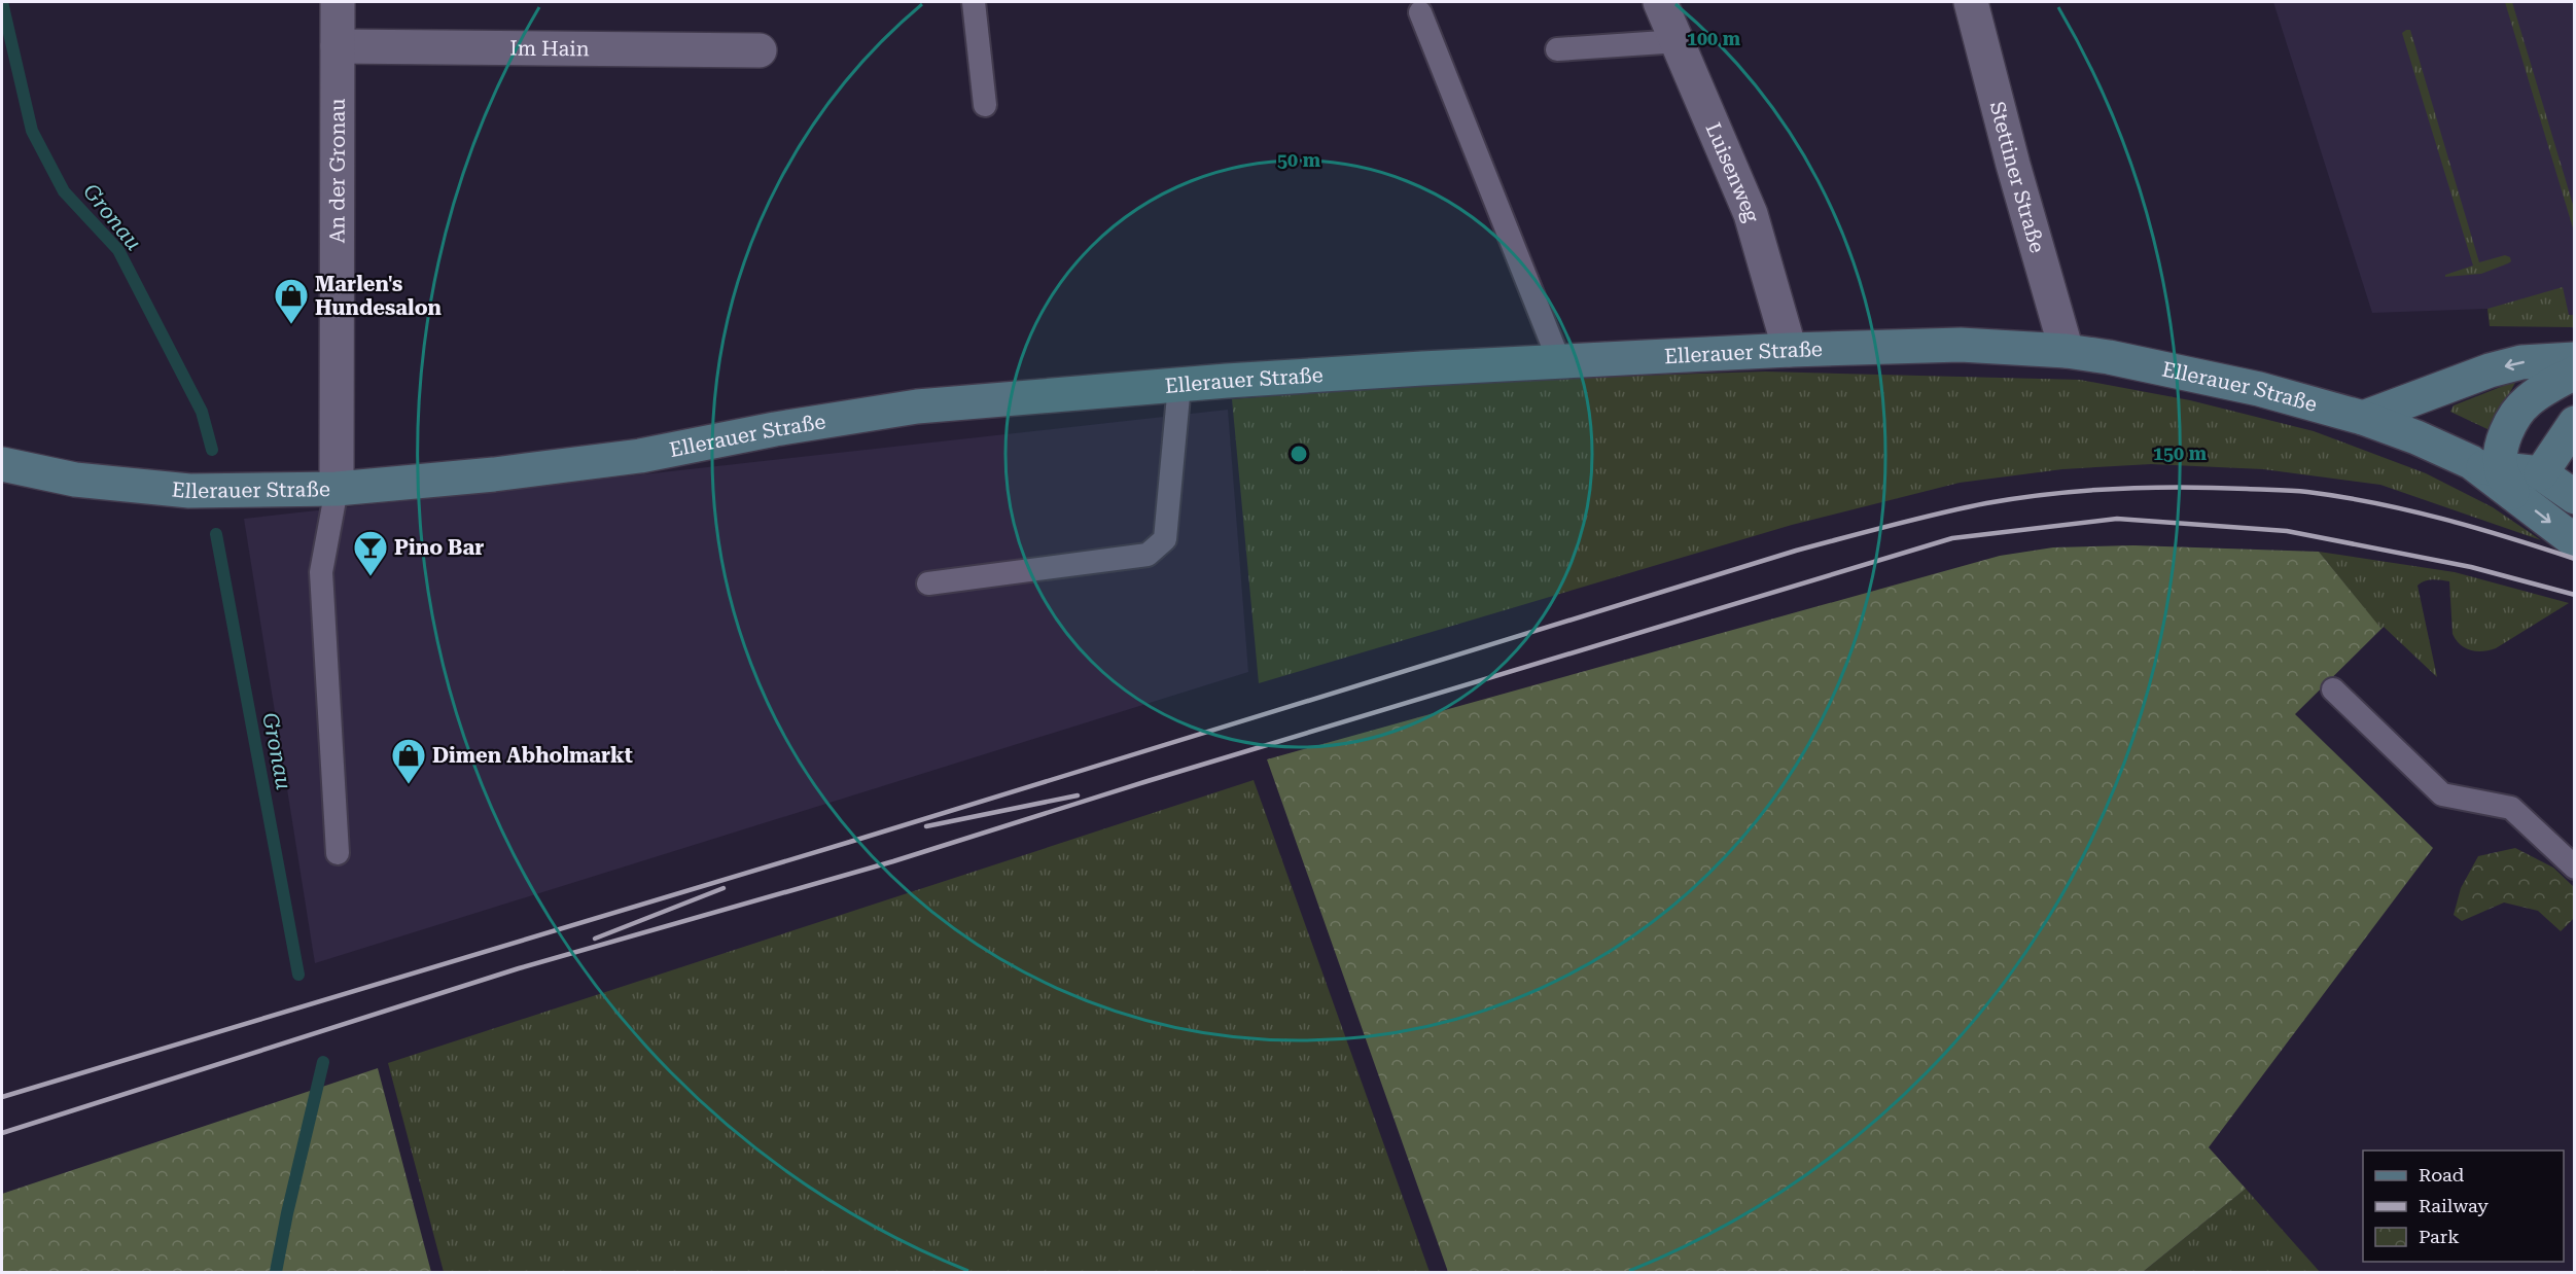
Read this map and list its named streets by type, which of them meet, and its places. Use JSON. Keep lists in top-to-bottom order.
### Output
{
  "streets": {
    "main road": ["Ellerauer Straße"],
    "street": [
      "Im Hain",
      "An der Gronau",
      "Luisenweg",
      "Stettiner Straße"
    ]
  },
  "crossings": [
    ["Im Hain", "An der Gronau"],
    ["An der Gronau", "Ellerauer Straße"],
    ["Luisenweg", "Ellerauer Straße"],
    ["Stettiner Straße", "Ellerauer Straße"]
  ],
  "water": ["Gronau"],
  "places": {
    "shop": ["Marlen's Hundesalon", "Dimen Abholmarkt"],
    "bar": ["Pino Bar"]
  },
  "legend": ["Road", "Railway", "Park"],
  "rings": ["100 m", "50 m", "150 m"]
}
